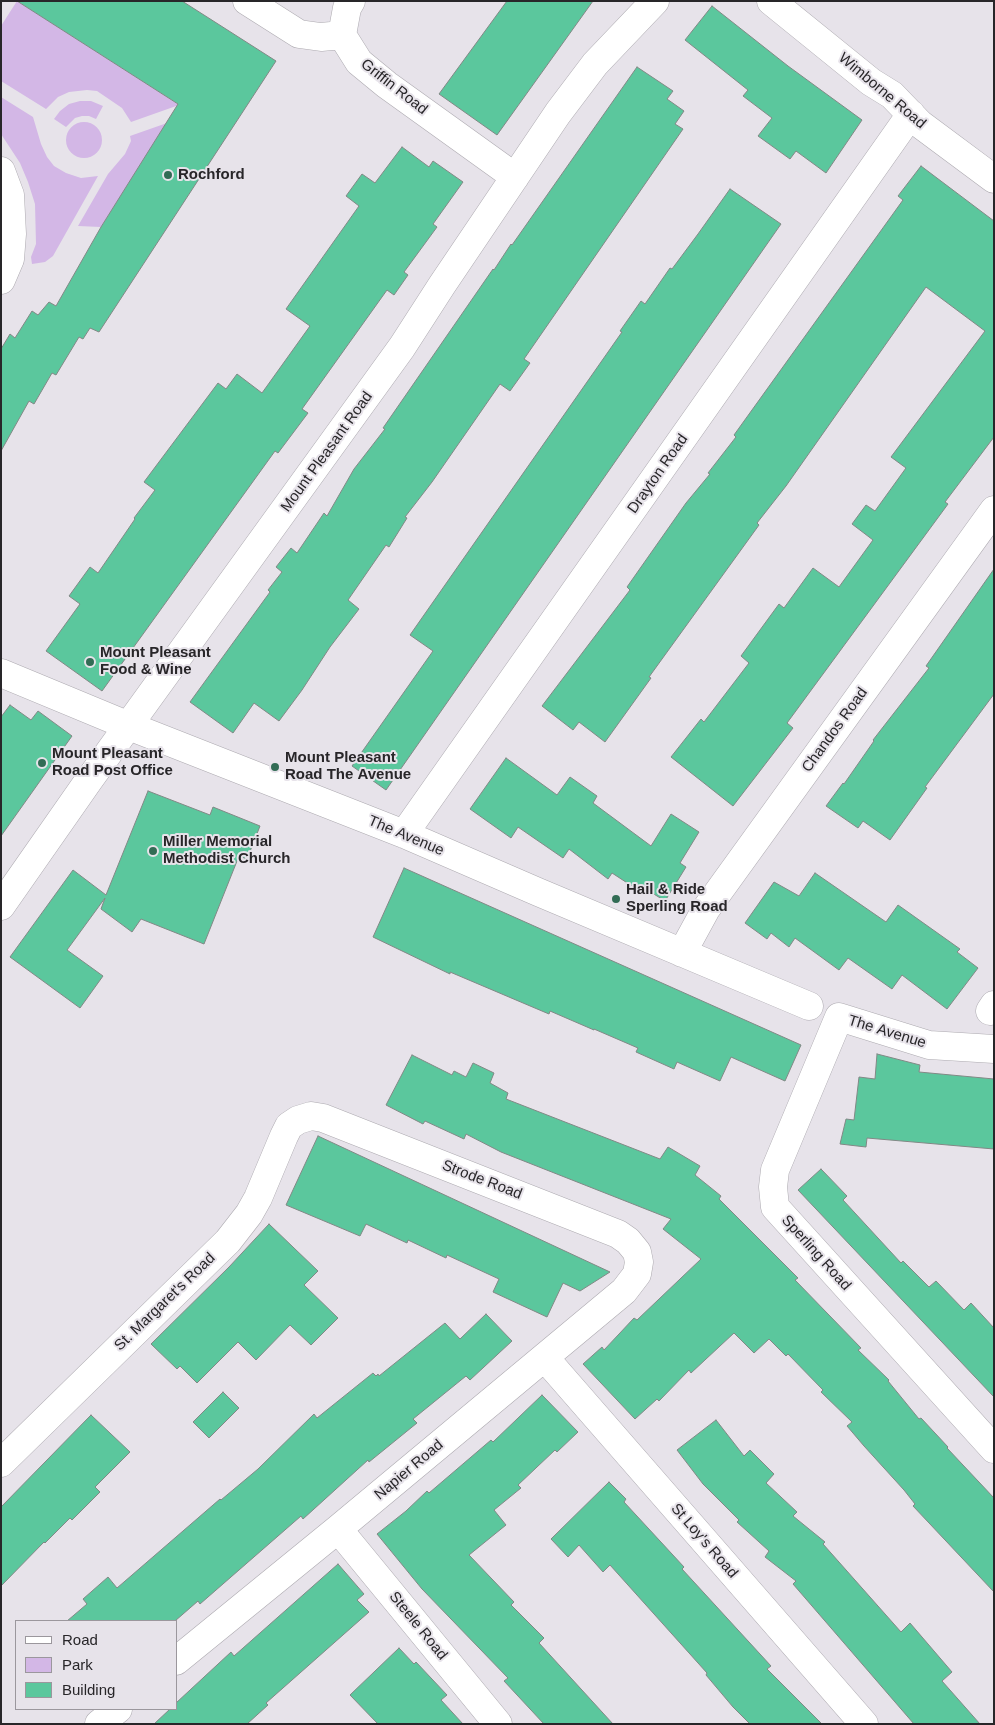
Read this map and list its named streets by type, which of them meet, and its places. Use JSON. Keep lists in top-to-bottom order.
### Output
{
  "streets": {
    "street": [
      "Griffin Road",
      "Wimborne Road",
      "Mount Pleasant Road",
      "Drayton Road",
      "Chandos Road",
      "The Avenue",
      "Strode Road",
      "Sperling Road",
      "St. Margaret's Road",
      "Napier Road",
      "St Loy's Road",
      "Steele Road"
    ]
  },
  "crossings": [
    ["Griffin Road", "Mount Pleasant Road"],
    ["Wimborne Road", "Drayton Road"],
    ["Mount Pleasant Road", "The Avenue"],
    ["Drayton Road", "The Avenue"],
    ["Chandos Road", "The Avenue"],
    ["The Avenue", "Sperling Road"],
    ["Strode Road", "St. Margaret's Road"],
    ["Strode Road", "Napier Road"],
    ["Napier Road", "St Loy's Road"],
    ["Napier Road", "Steele Road"]
  ],
  "places": [
    "Rochford",
    "Mount Pleasant Food & Wine",
    "Mount Pleasant Road Post Office",
    "Mount Pleasant Road The Avenue",
    "Miller Memorial Methodist Church",
    "Hail & Ride Sperling Road"
  ],
  "legend": ["Road", "Park", "Building"]
}
